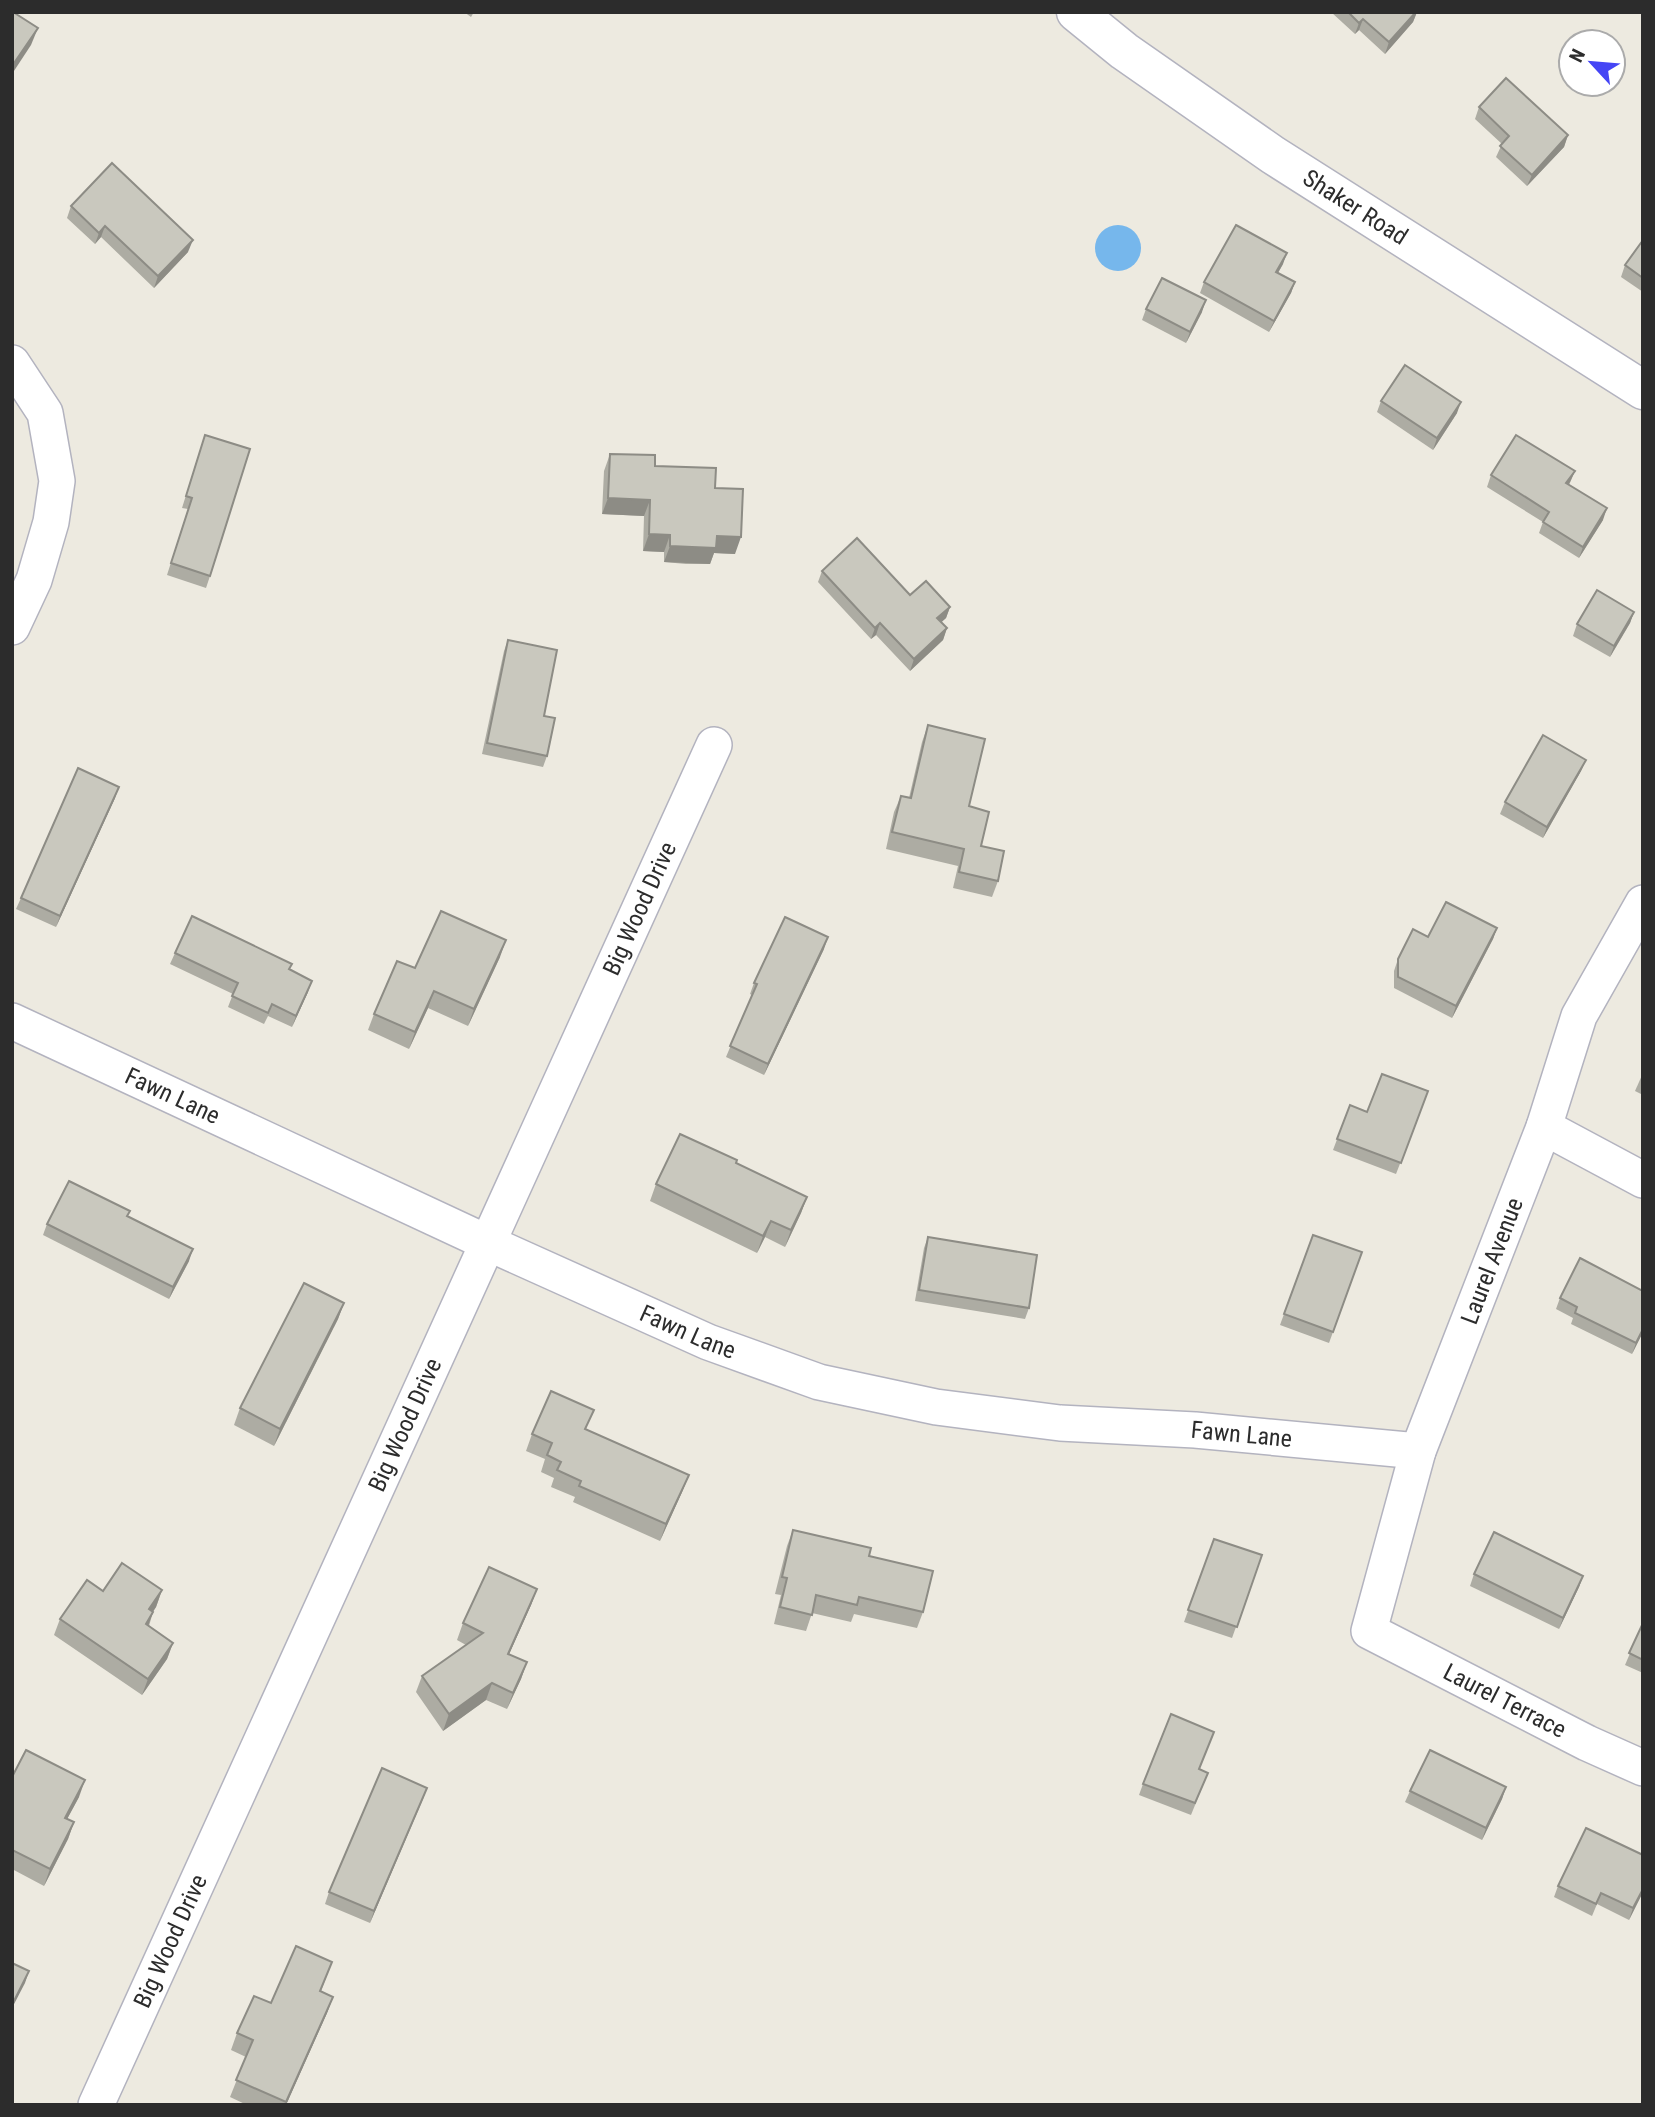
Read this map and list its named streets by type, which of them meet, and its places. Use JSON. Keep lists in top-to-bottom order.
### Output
{
  "streets": {
    "street": [
      "Shaker Road",
      "Big Wood Drive",
      "Fawn Lane",
      "Laurel Avenue",
      "Laurel Terrace"
    ]
  },
  "crossings": [
    ["Big Wood Drive", "Fawn Lane"],
    ["Fawn Lane", "Laurel Avenue"],
    ["Laurel Avenue", "Laurel Terrace"]
  ],
  "north": "top left"
}
